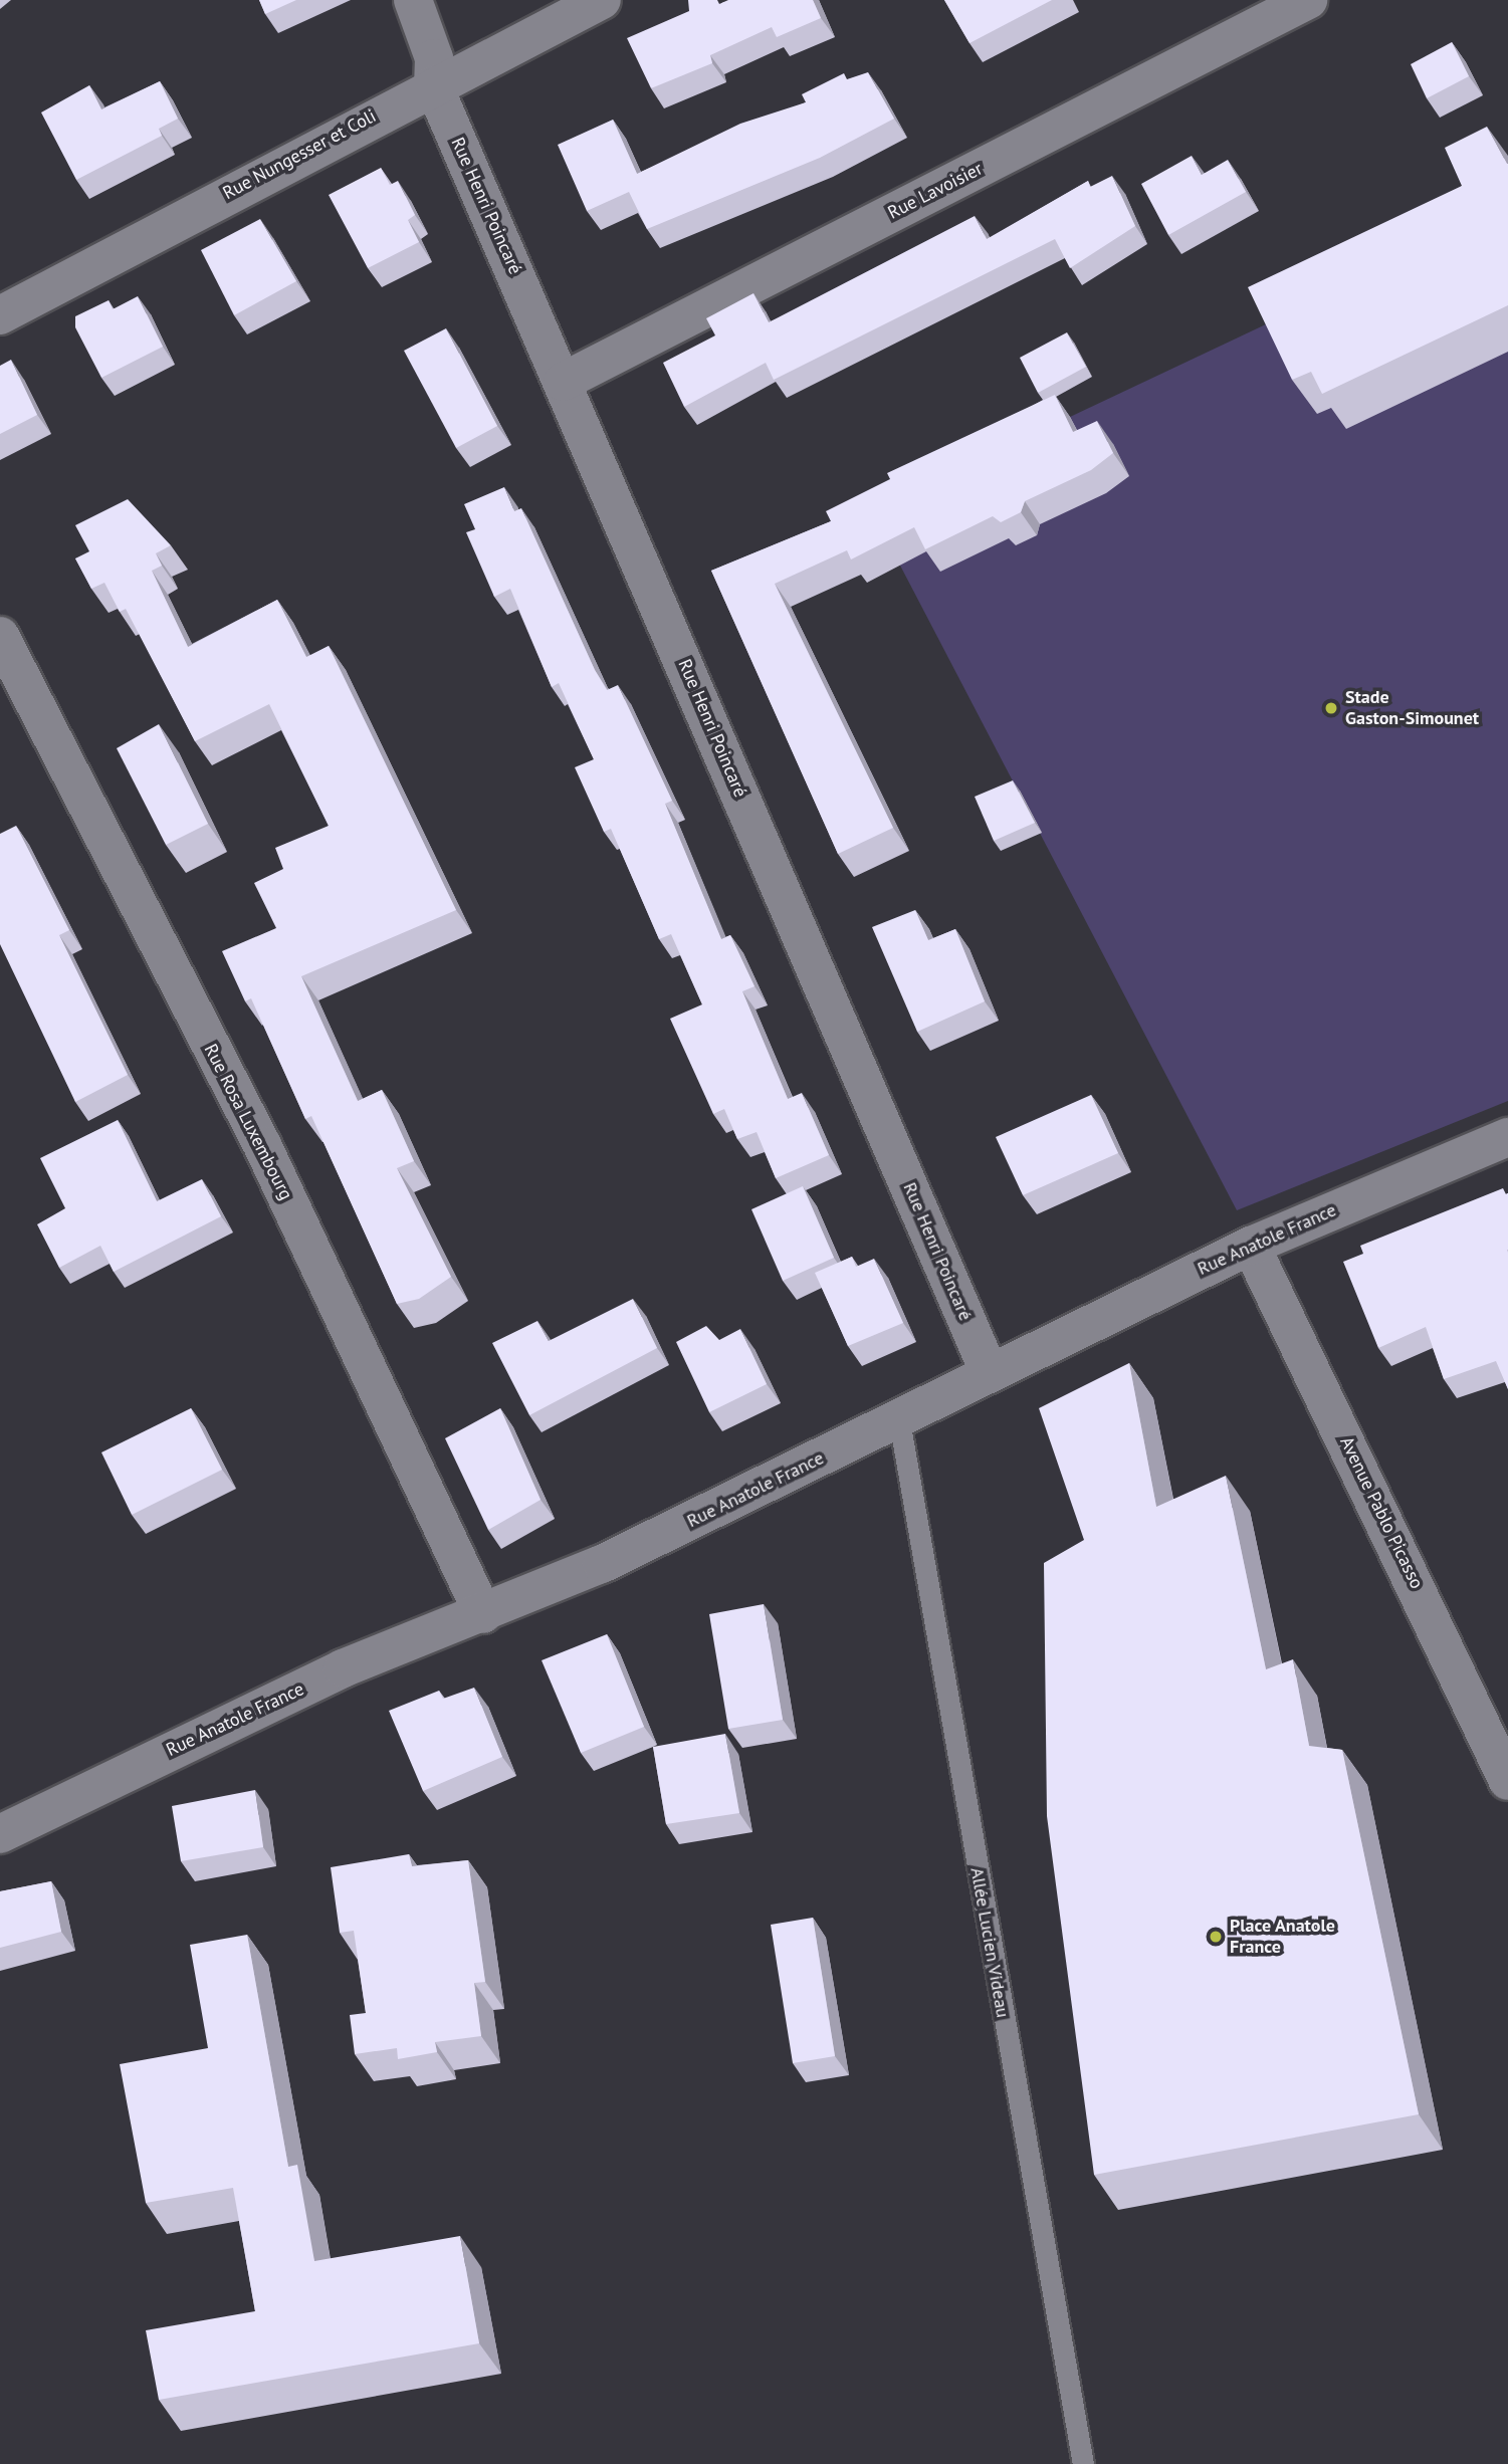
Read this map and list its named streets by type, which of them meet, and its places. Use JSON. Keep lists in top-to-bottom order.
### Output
{
  "streets": {
    "street": [
      "Rue Nungesser et Coli",
      "Rue Lavoisier",
      "Rue Henri Poincaré",
      "Rue Rosa Luxembourg",
      "Rue Anatole France",
      "Avenue Pablo Picasso"
    ],
    "lane": ["Allée Lucien Videau"]
  },
  "crossings": [
    ["Rue Nungesser et Coli", "Rue Henri Poincaré"],
    ["Rue Lavoisier", "Rue Henri Poincaré"],
    ["Rue Henri Poincaré", "Rue Anatole France"],
    ["Rue Rosa Luxembourg", "Rue Anatole France"],
    ["Rue Anatole France", "Avenue Pablo Picasso"],
    ["Rue Anatole France", "Allée Lucien Videau"]
  ],
  "places": ["Stade Gaston-Simounet", "Place Anatole France"]
}
